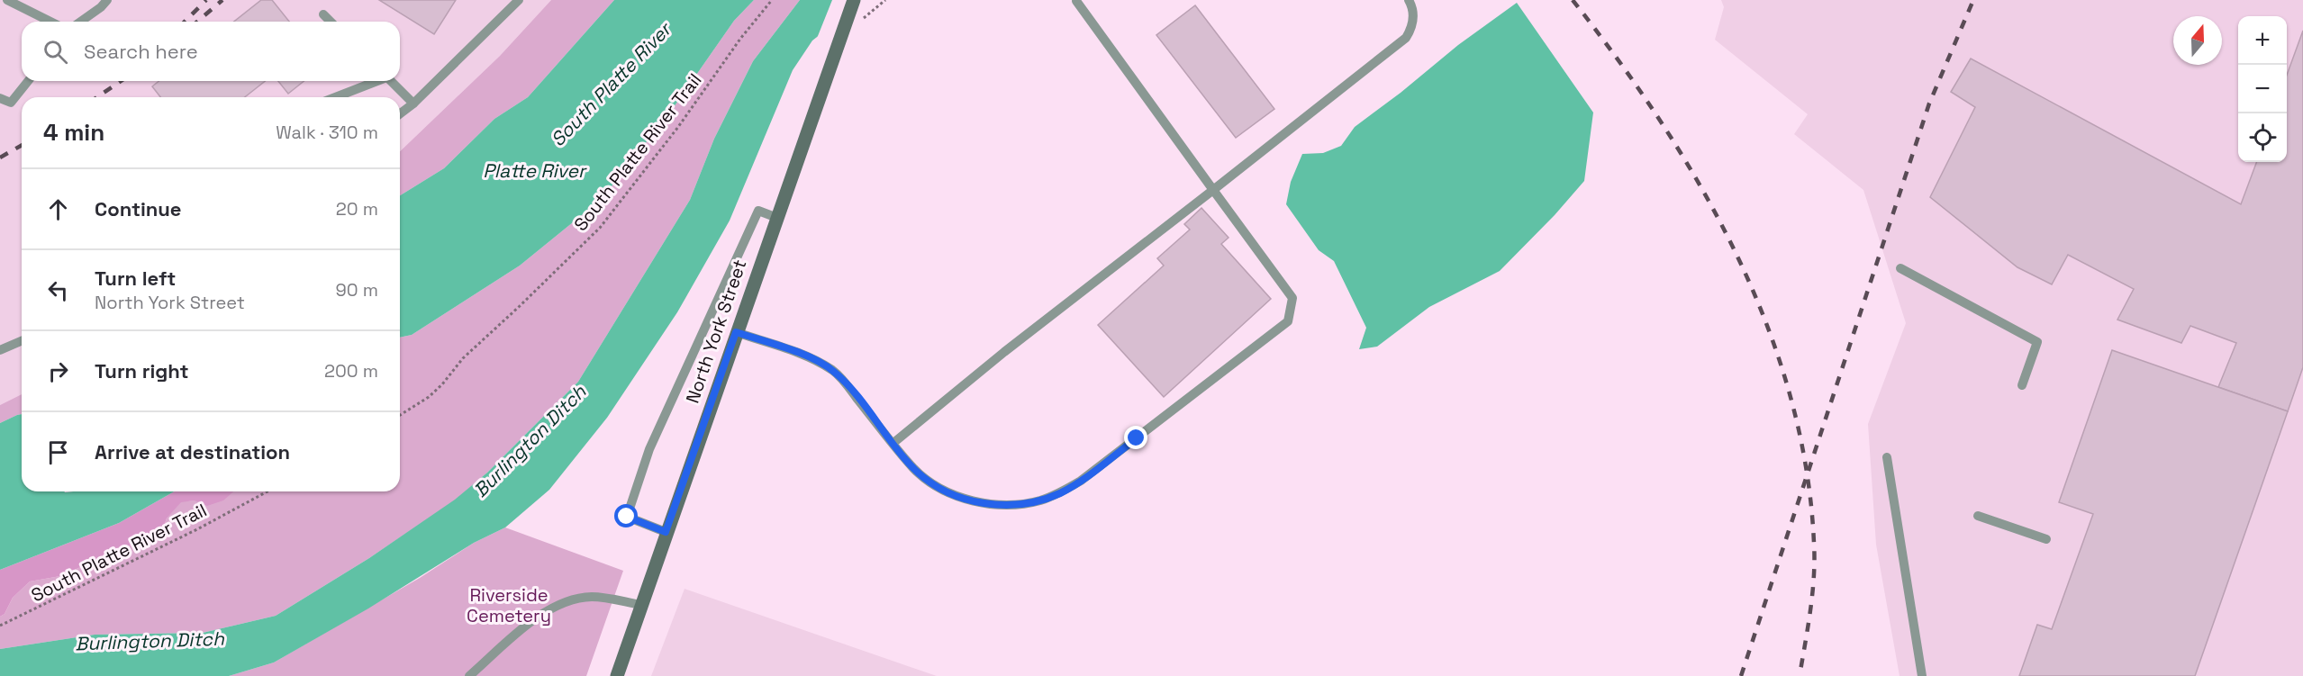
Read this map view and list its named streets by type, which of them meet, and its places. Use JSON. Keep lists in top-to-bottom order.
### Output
{
  "streets": {
    "main road": ["North York Street"],
    "path": ["South Platte River Trail"]
  },
  "water": ["South Platte River", "Platte River", "Burlington Ditch"],
  "parks": ["Riverside Cemetery"],
  "north": "top",
  "page": {
    "map_buttons": ["+", "−"],
    "search": "Search here",
    "heading": ["4 min", "Walk · 310 m"],
    "list": [
      ["Continue", "20 m"],
      ["Turn left", "North York Street", "90 m"],
      ["Turn right", "200 m"],
      "Arrive at destination"
    ]
  }
}
